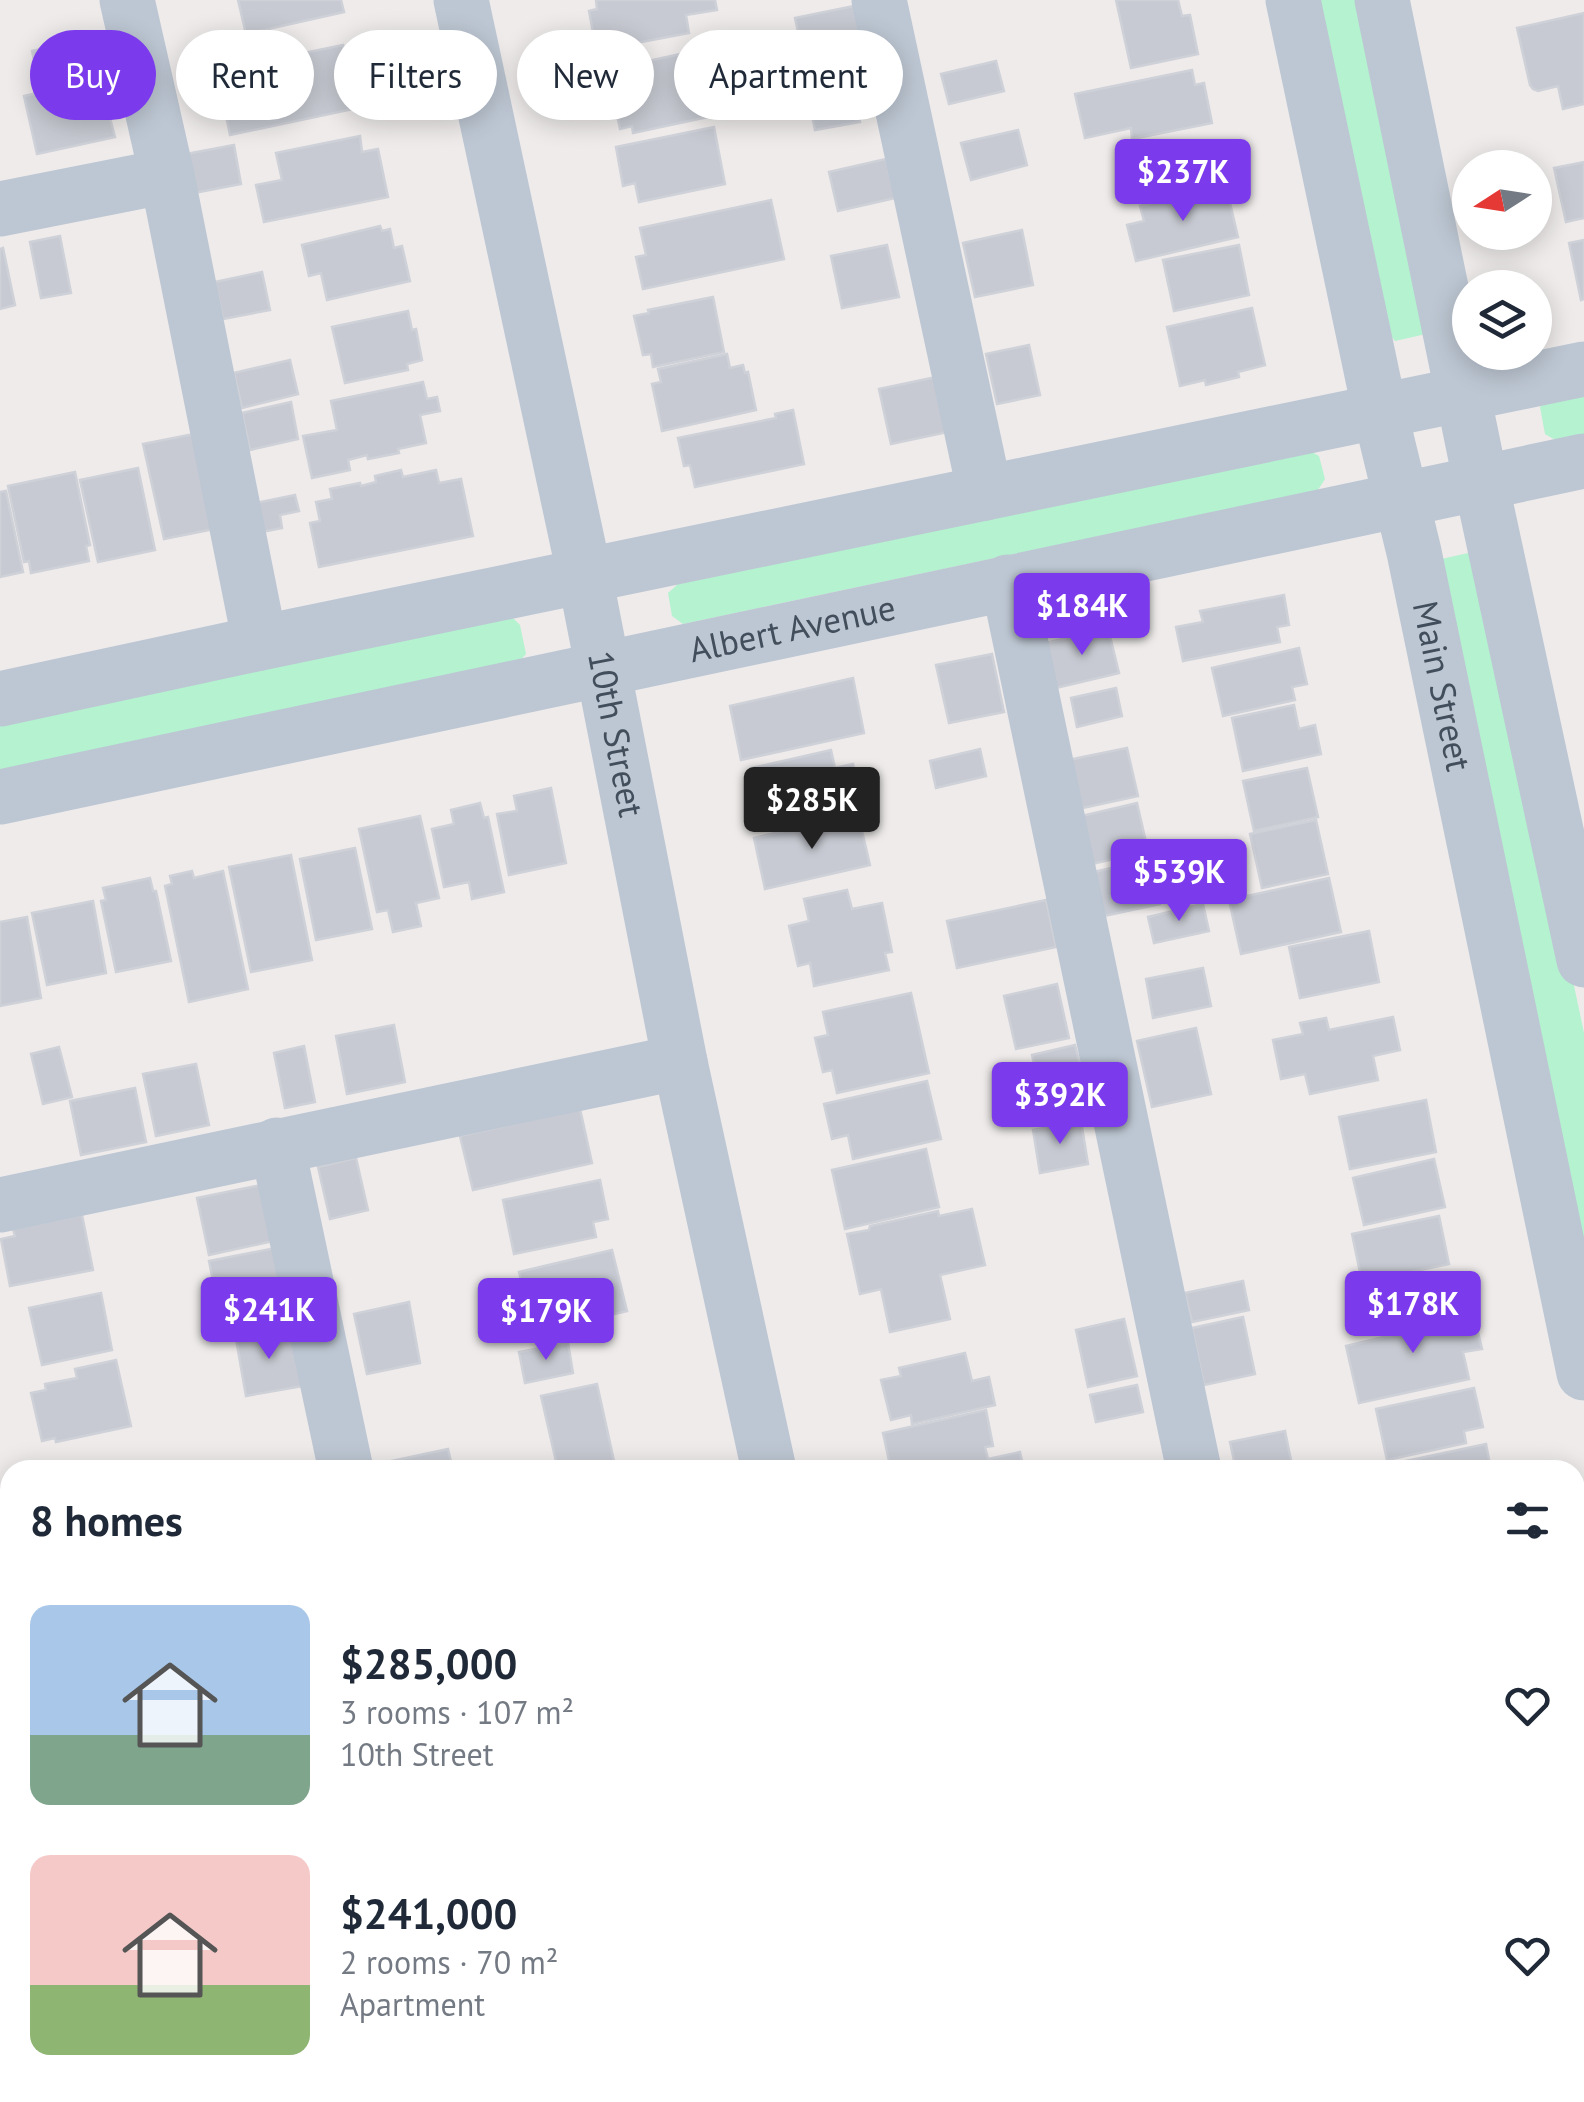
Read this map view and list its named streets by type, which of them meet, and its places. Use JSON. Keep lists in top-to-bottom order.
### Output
{
  "streets": {
    "street": ["Albert Avenue", "Main Street", "10th Street"]
  },
  "crossings": [
    ["Albert Avenue", "Main Street"],
    ["Albert Avenue", "10th Street"]
  ],
  "north": "left",
  "page": {
    "chip": [
      "Buy",
      "Rent",
      "Filters",
      "New",
      "Apartment"
    ],
    "price": [
      "$237K",
      "$184K",
      "$285K",
      "$539K",
      "$392K",
      "$178K",
      "$241K",
      "$179K"
    ],
    "heading": "8 homes",
    "list": [
      {
        "name": "$285,000",
        "note": "3 rooms · 107 m² · 10th Street"
      },
      {
        "name": "$241,000",
        "note": "2 rooms · 70 m² · Apartment"
      }
    ]
  }
}
